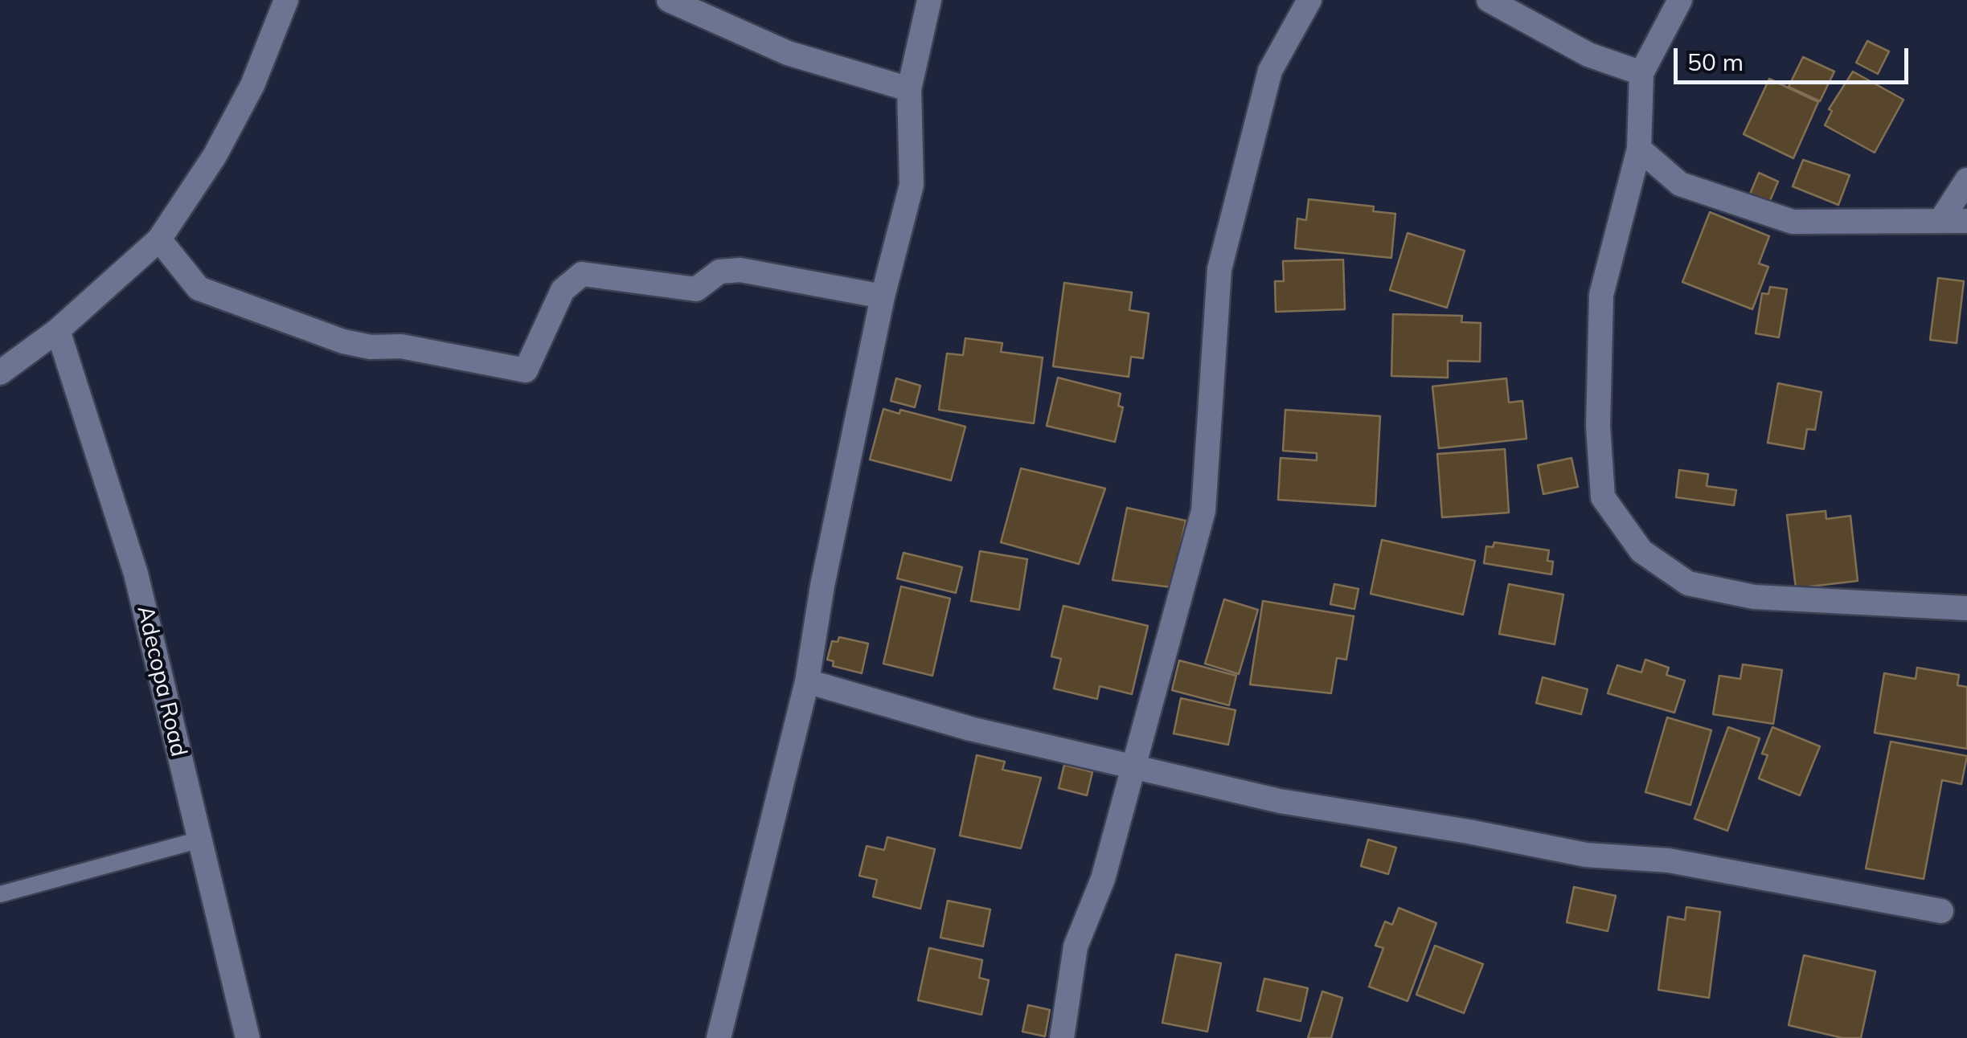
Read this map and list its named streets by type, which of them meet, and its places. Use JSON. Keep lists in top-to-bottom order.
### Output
{
  "streets": {
    "street": ["Adecopa Road"]
  },
  "scale_bar": "50 m"
}
